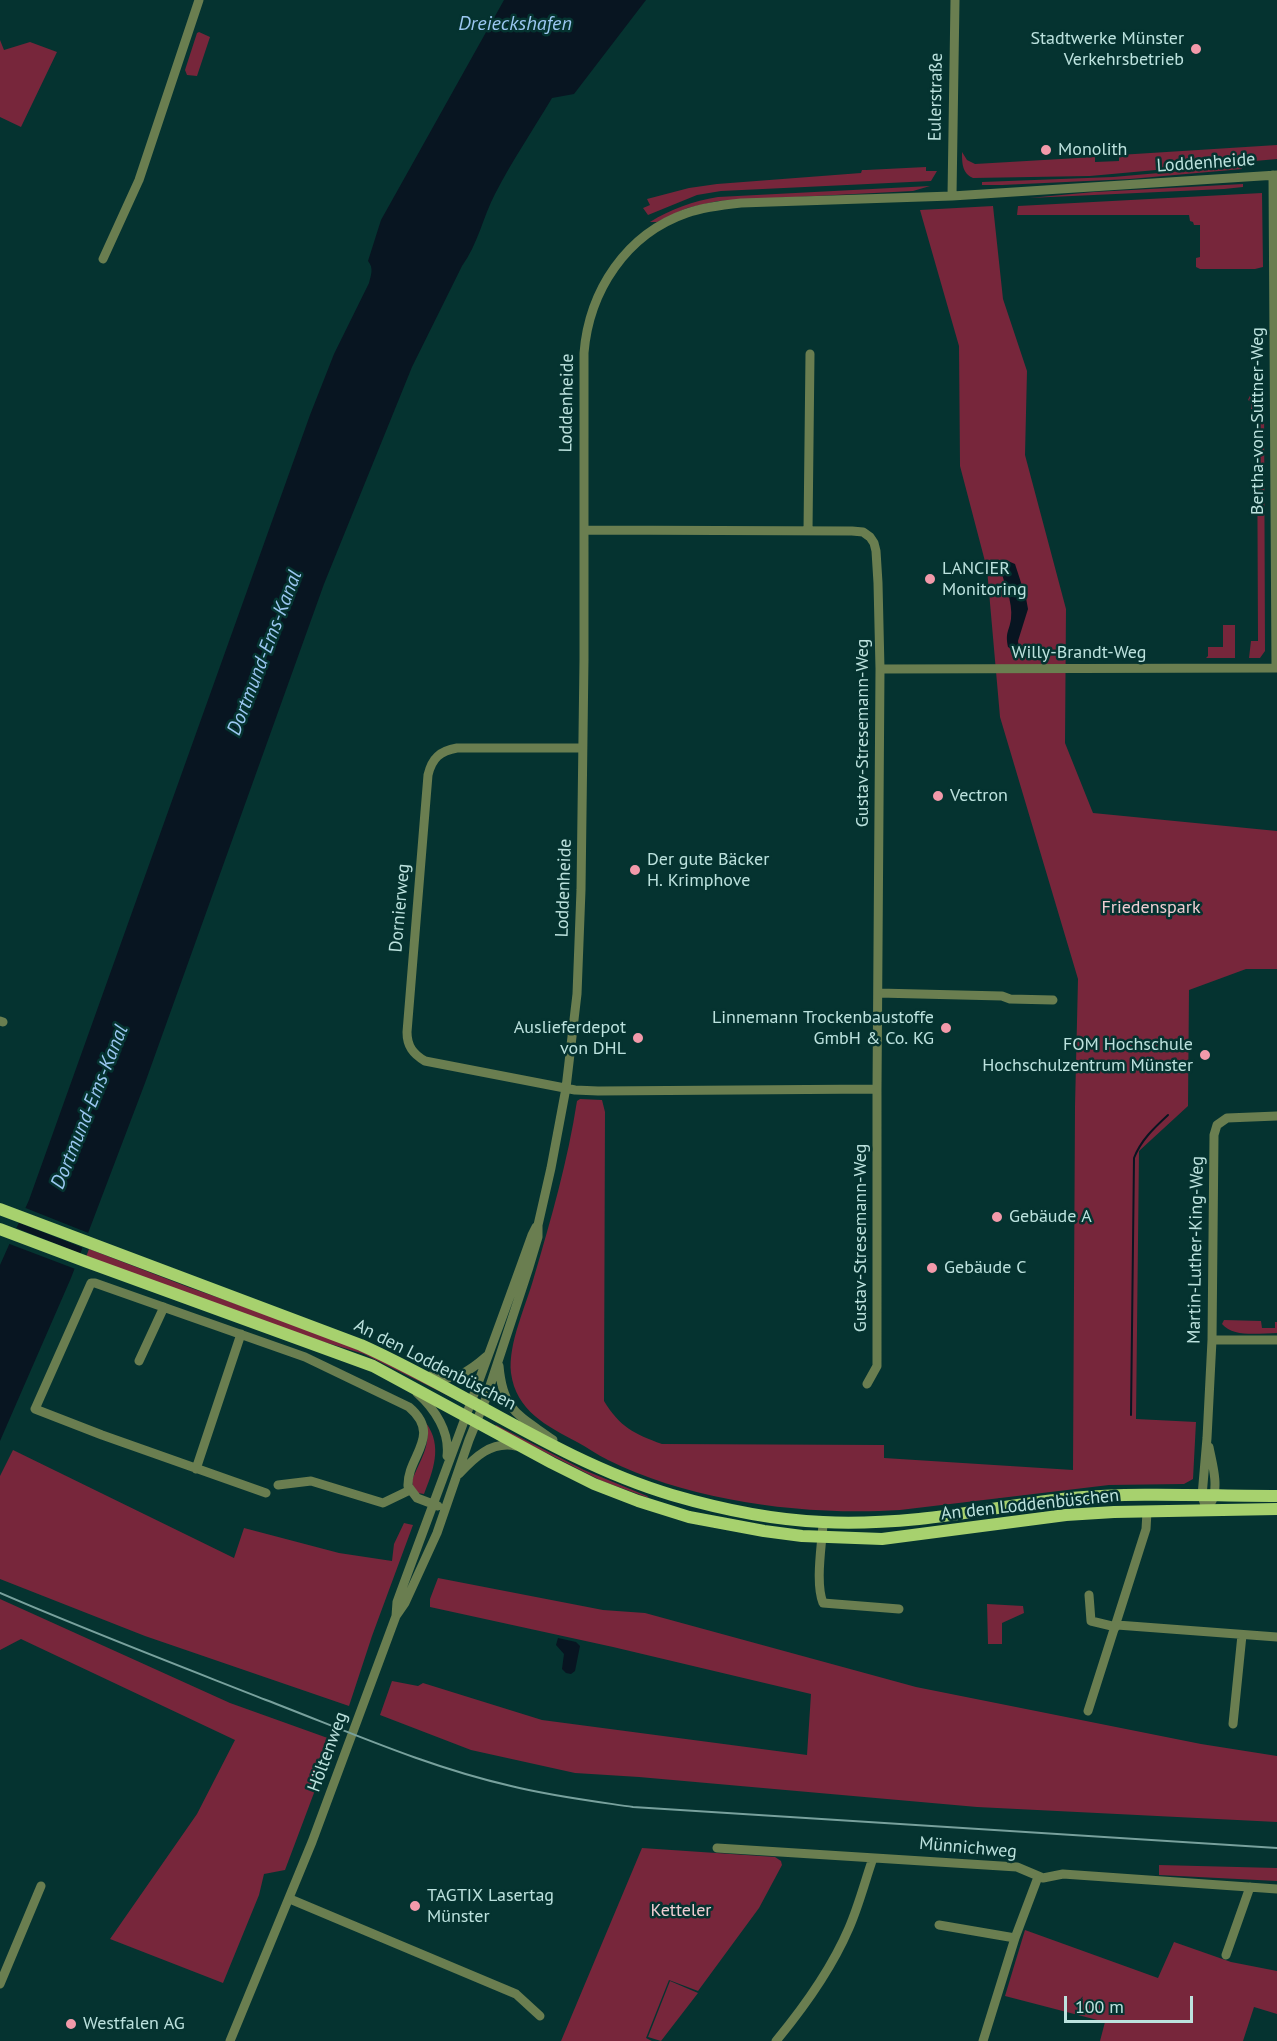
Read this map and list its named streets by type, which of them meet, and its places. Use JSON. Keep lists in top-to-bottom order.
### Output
{
  "streets": {
    "main road": ["An den Loddenbüschen"],
    "street": [
      "Eulerstraße",
      "Loddenheide",
      "Bertha-von-Suttner-Weg",
      "Willy-Brandt-Weg",
      "Gustav-Stresemann-Weg",
      "Dornierweg",
      "Martin-Luther-King-Weg",
      "Höltenweg",
      "Münnichweg"
    ]
  },
  "crossings": [
    ["Eulerstraße", "Loddenheide"],
    ["Loddenheide", "Bertha-von-Suttner-Weg"],
    ["Loddenheide", "Gustav-Stresemann-Weg"],
    ["Loddenheide", "Dornierweg"],
    ["Loddenheide", "An den Loddenbüschen"],
    ["Loddenheide", "Höltenweg"],
    ["Bertha-von-Suttner-Weg", "Willy-Brandt-Weg"],
    ["Willy-Brandt-Weg", "Gustav-Stresemann-Weg"],
    ["Martin-Luther-King-Weg", "An den Loddenbüschen"],
    ["An den Loddenbüschen", "Höltenweg"]
  ],
  "water": ["Dreieckshafen", "Dortmund-Ems-Kanal"],
  "parks": ["Friedenspark", "Ketteler"],
  "places": [
    "Stadtwerke Münster Verkehrsbetrieb",
    "Monolith",
    "LANCIER Monitoring",
    "Vectron",
    "Der gute Bäcker H. Krimphove",
    "Linnemann Trockenbaustoffe GmbH & Co. KG",
    "Auslieferdepot von DHL",
    "FOM Hochschule Hochschulzentrum Münster",
    "Gebäude A",
    "Gebäude C",
    "TAGTIX Lasertag Münster",
    "Westfalen AG"
  ],
  "scale_bar": "100 m"
}
